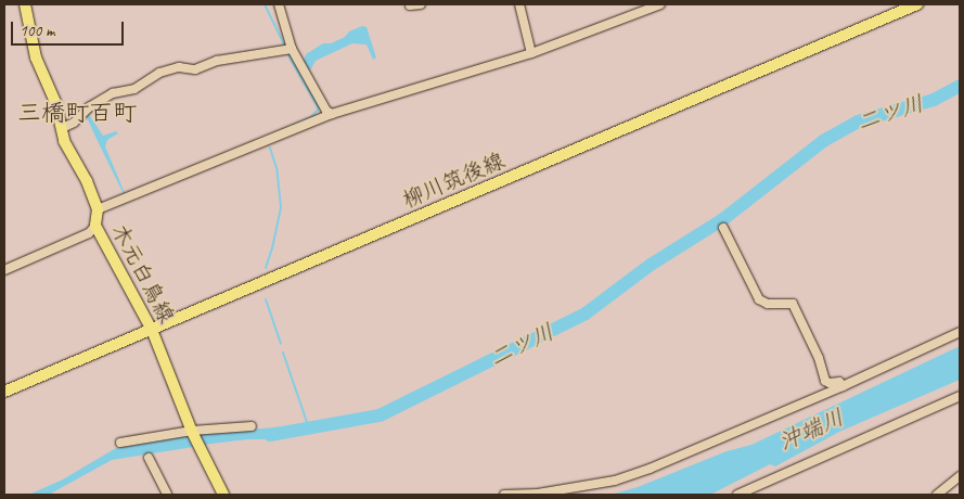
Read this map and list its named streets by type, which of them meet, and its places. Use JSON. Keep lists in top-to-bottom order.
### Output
{
  "streets": {
    "main road": ["柳川筑後線", "木元白鳥線"]
  },
  "crossings": [
    ["柳川筑後線", "木元白鳥線"]
  ],
  "districts": ["三橋町百町"],
  "water": ["二ツ川", "沖端川"],
  "scale_bar": "100 m"
}
